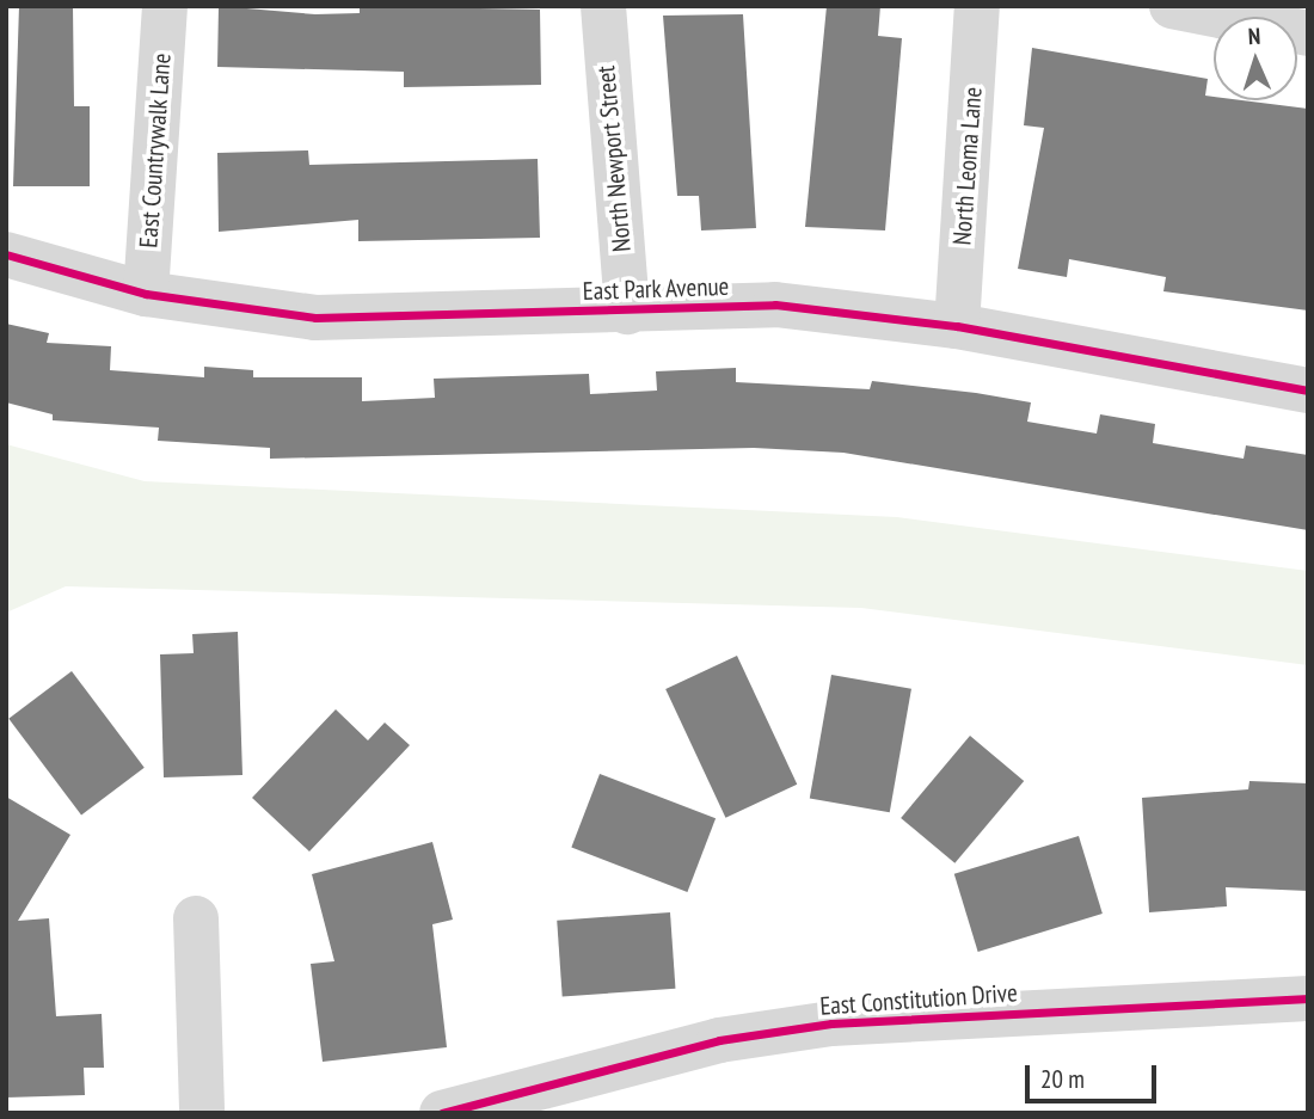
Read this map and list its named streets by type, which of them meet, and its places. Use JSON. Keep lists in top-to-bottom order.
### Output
{
  "streets": {
    "street": [
      "East Countrywalk Lane",
      "North Newport Street",
      "North Leoma Lane",
      "East Park Avenue",
      "East Constitution Drive"
    ]
  },
  "crossings": [
    ["East Countrywalk Lane", "East Park Avenue"],
    ["North Newport Street", "East Park Avenue"],
    ["North Leoma Lane", "East Park Avenue"]
  ],
  "scale_bar": "20 m",
  "north": "top"
}
